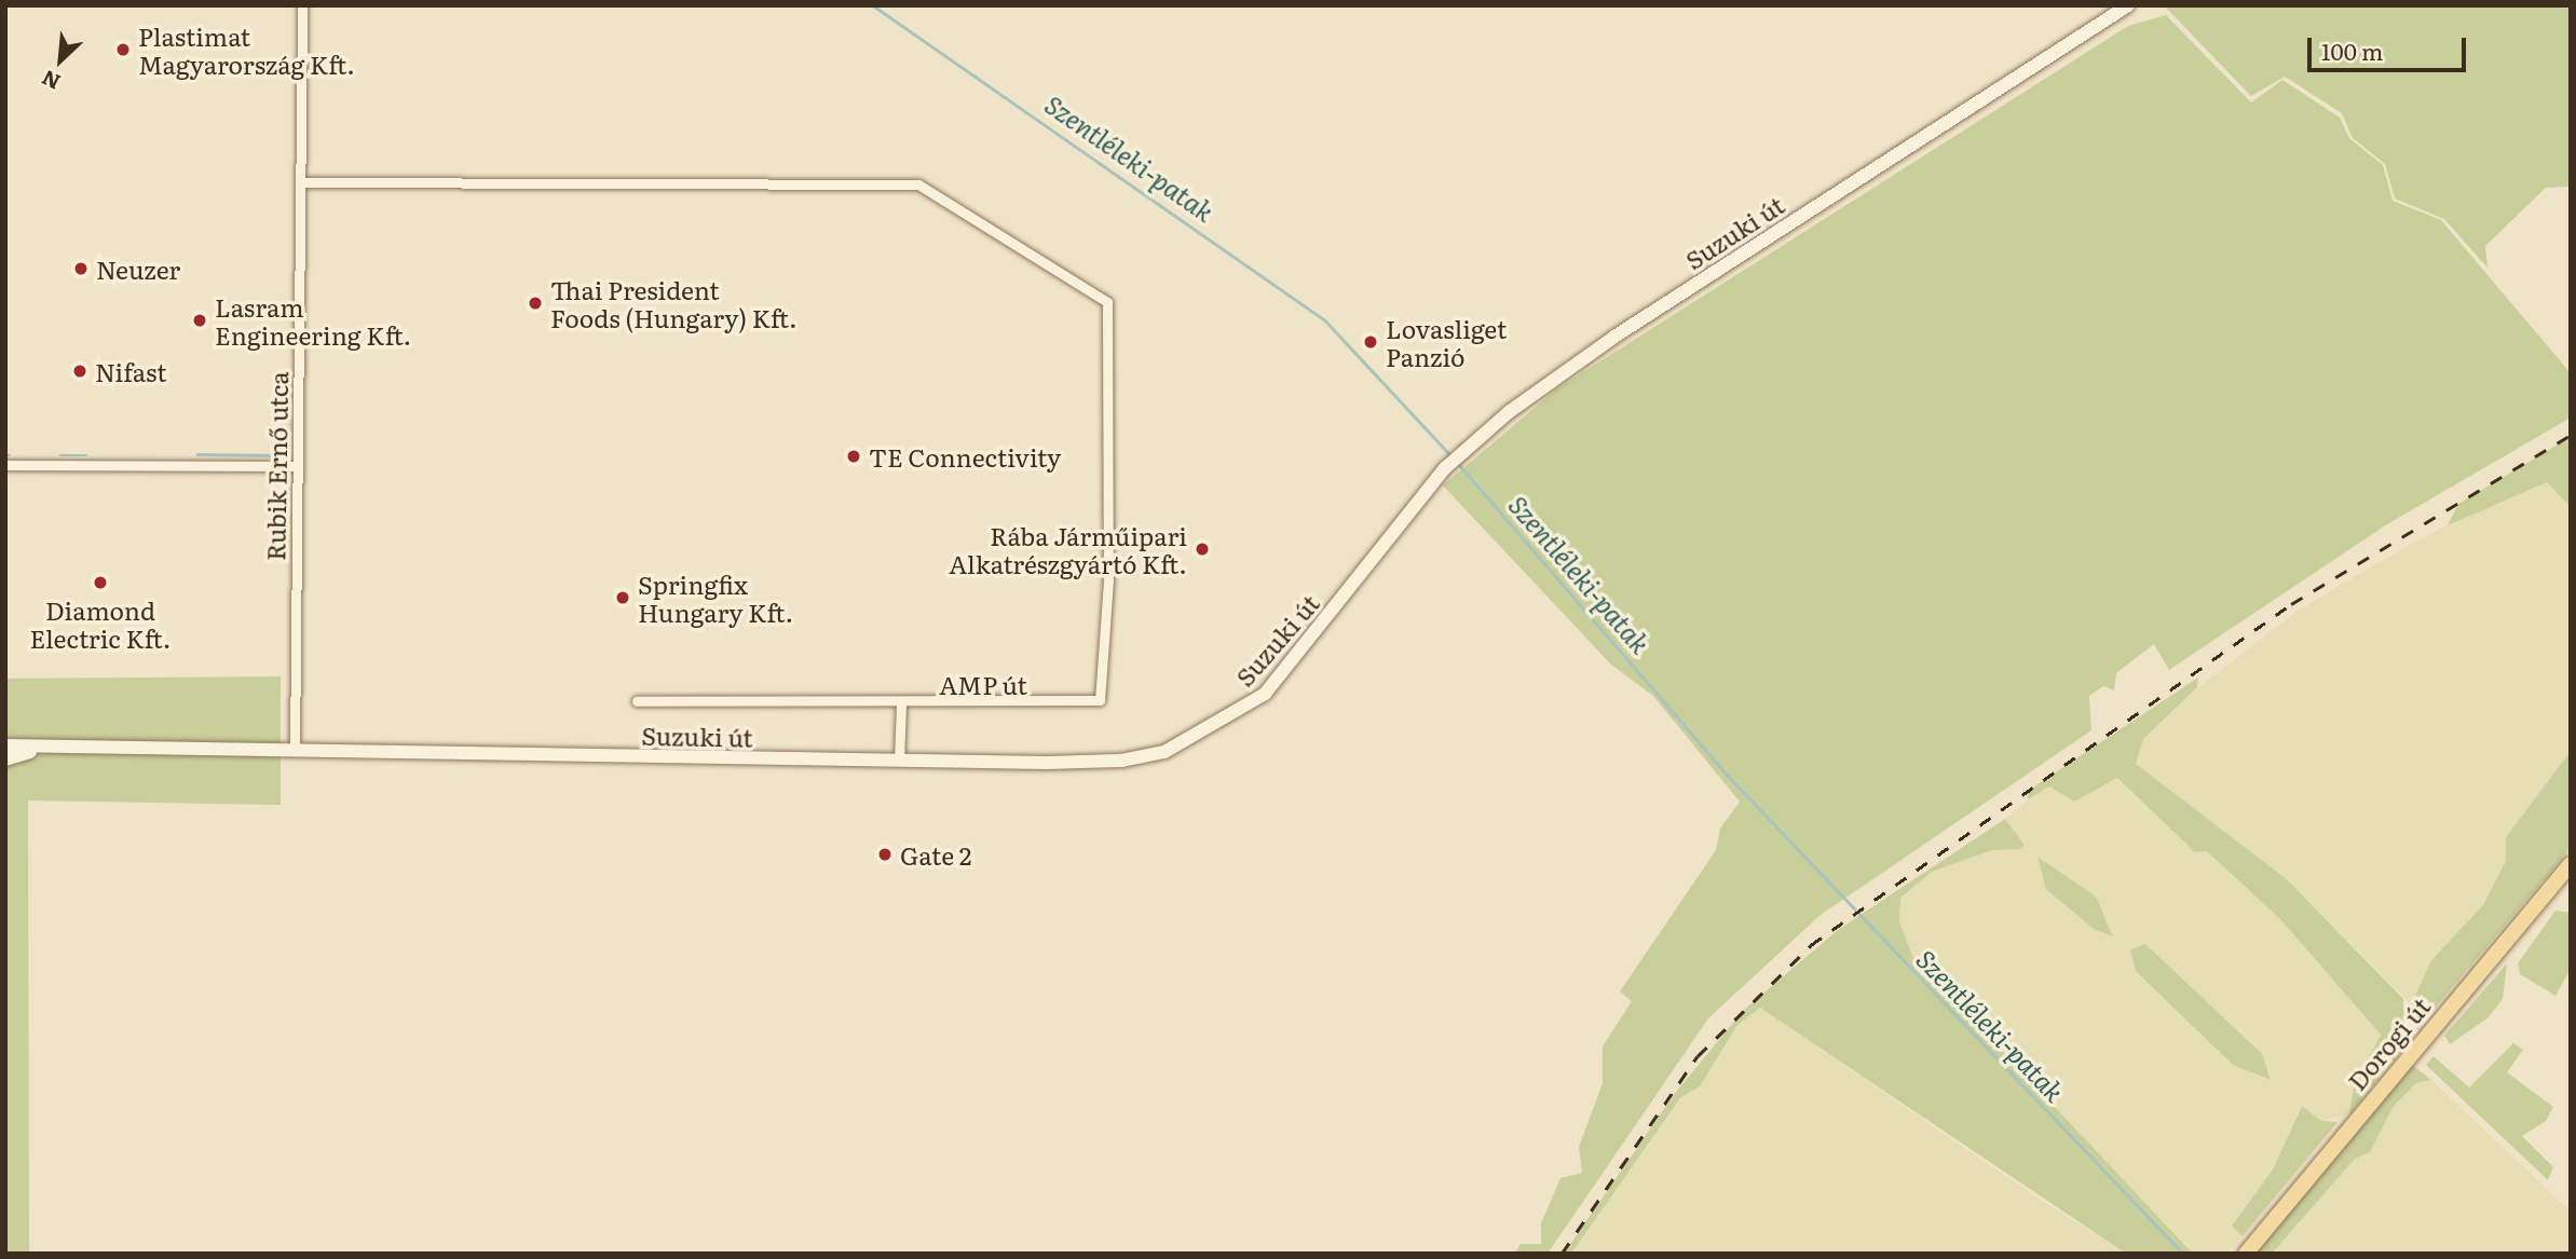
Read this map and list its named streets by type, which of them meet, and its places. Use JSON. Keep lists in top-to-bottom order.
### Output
{
  "streets": {
    "main road": ["Suzuki út", "Dorogi út"],
    "street": ["Rubik Ernő utca", "AMP út"]
  },
  "crossings": [
    ["Suzuki út", "Rubik Ernő utca"],
    ["Rubik Ernő utca", "AMP út"]
  ],
  "water": ["Szentléleki-patak"],
  "places": [
    "Plastimat Magyarország Kft.",
    "Neuzer",
    "Thai President Foods (Hungary) Kft.",
    "Lasram Engineering Kft.",
    "Lovasliget Panzió",
    "Nifast",
    "TE Connectivity",
    "Rába Járműipari Alkatrészgyártó Kft.",
    "Diamond Electric Kft.",
    "Springfix Hungary Kft.",
    "Gate 2"
  ],
  "scale_bar": "100 m",
  "north": "bottom left"
}
